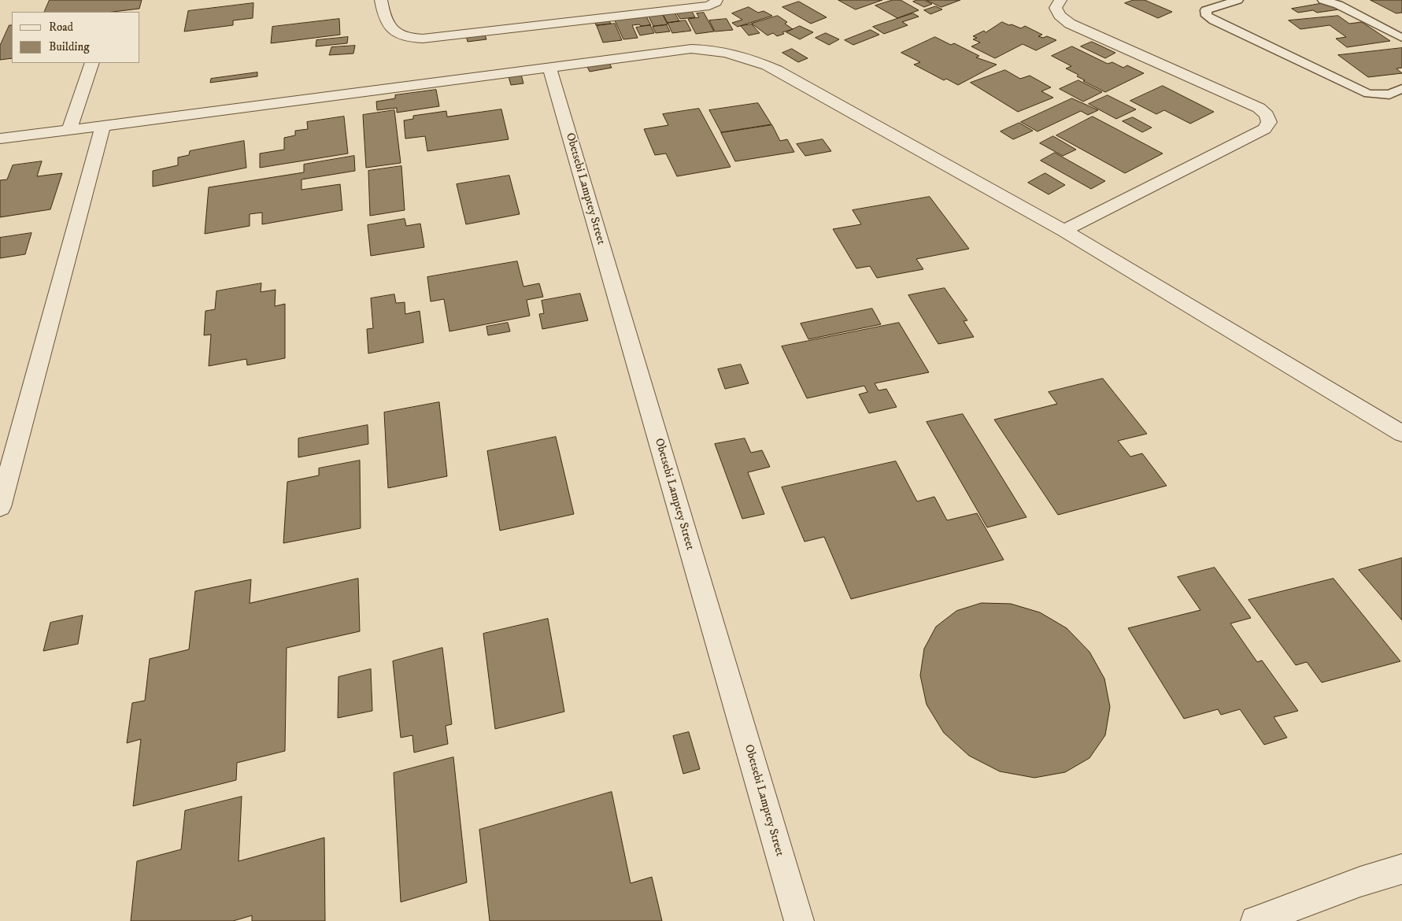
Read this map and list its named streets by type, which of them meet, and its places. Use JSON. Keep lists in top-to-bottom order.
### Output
{
  "streets": {
    "street": ["Obetsebi Lamptey Street"]
  },
  "legend": ["Road", "Building"]
}
